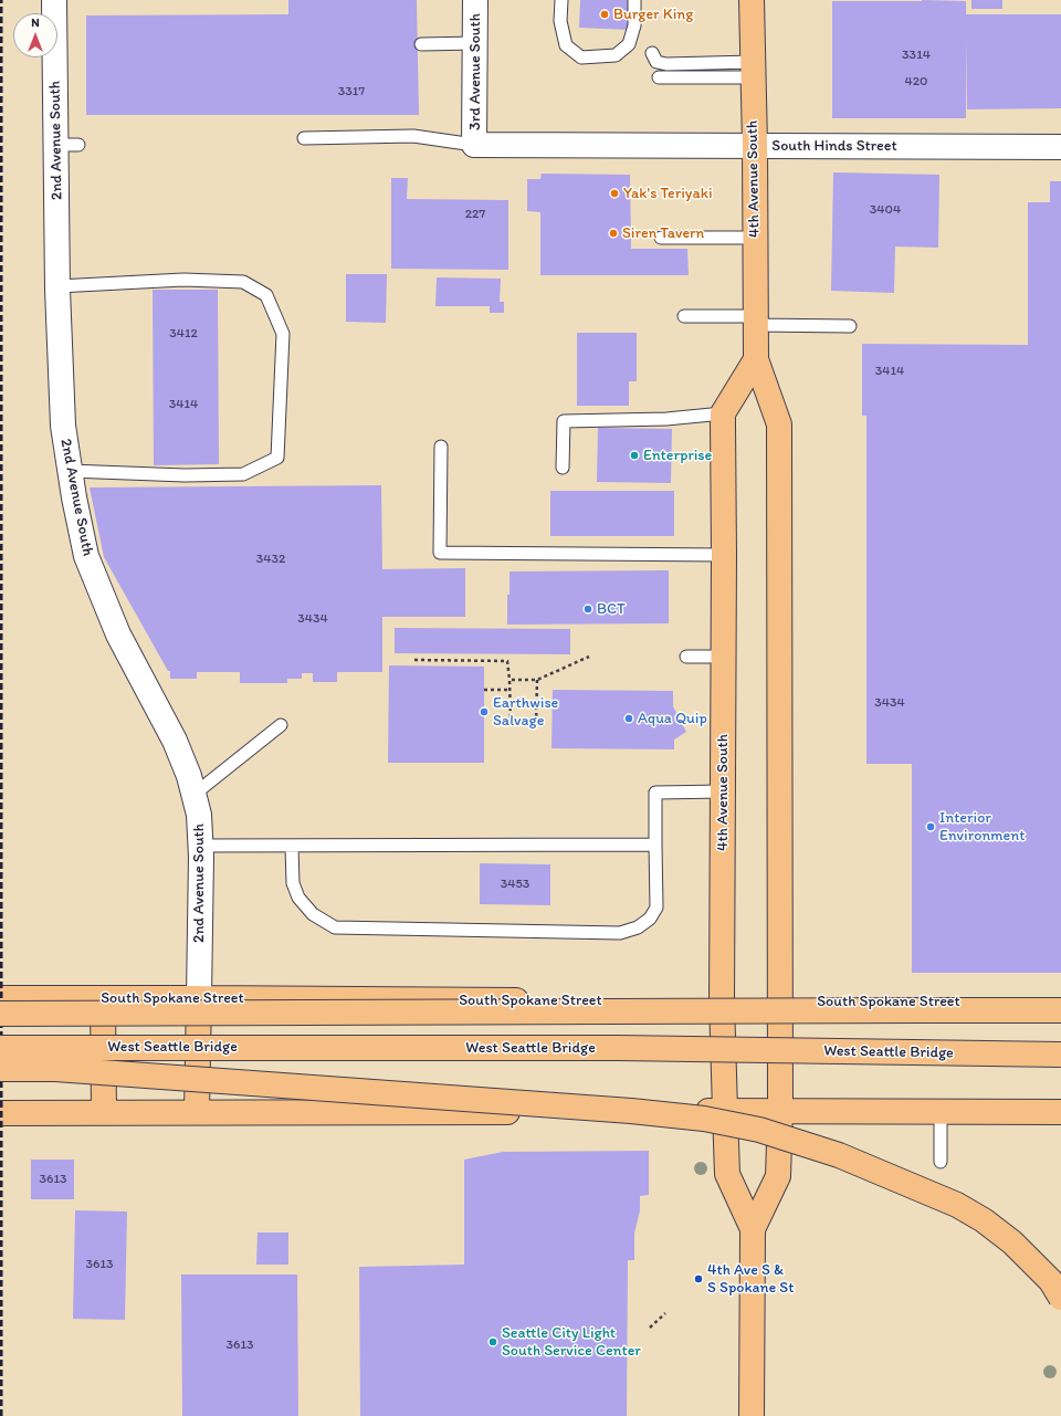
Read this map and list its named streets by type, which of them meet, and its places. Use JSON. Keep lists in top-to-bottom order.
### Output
{
  "streets": {
    "main road": ["4th Avenue South", "South Spokane Street", "West Seattle Bridge"],
    "street": ["3rd Avenue South", "2nd Avenue South", "South Hinds Street"]
  },
  "crossings": [
    ["3rd Avenue South", "South Hinds Street"],
    ["2nd Avenue South", "South Spokane Street"],
    ["South Hinds Street", "4th Avenue South"],
    ["4th Avenue South", "South Spokane Street"]
  ],
  "places": [
    "Burger King",
    "Yak's Teriyaki",
    "Siren Tavern",
    "Enterprise",
    "BCT",
    "Earthwise Salvage",
    "Aqua Quip",
    "Interior Environment",
    "4th Ave S & S Spokane St",
    "Seattle City Light South Service Center"
  ],
  "house_numbers": [
    "3314",
    "420",
    "3317",
    "3404",
    "227",
    "3412",
    "3414",
    "3414",
    "3432",
    "3434",
    "3434",
    "3453",
    "3613",
    "3613",
    "3613"
  ],
  "north": "top"
}
